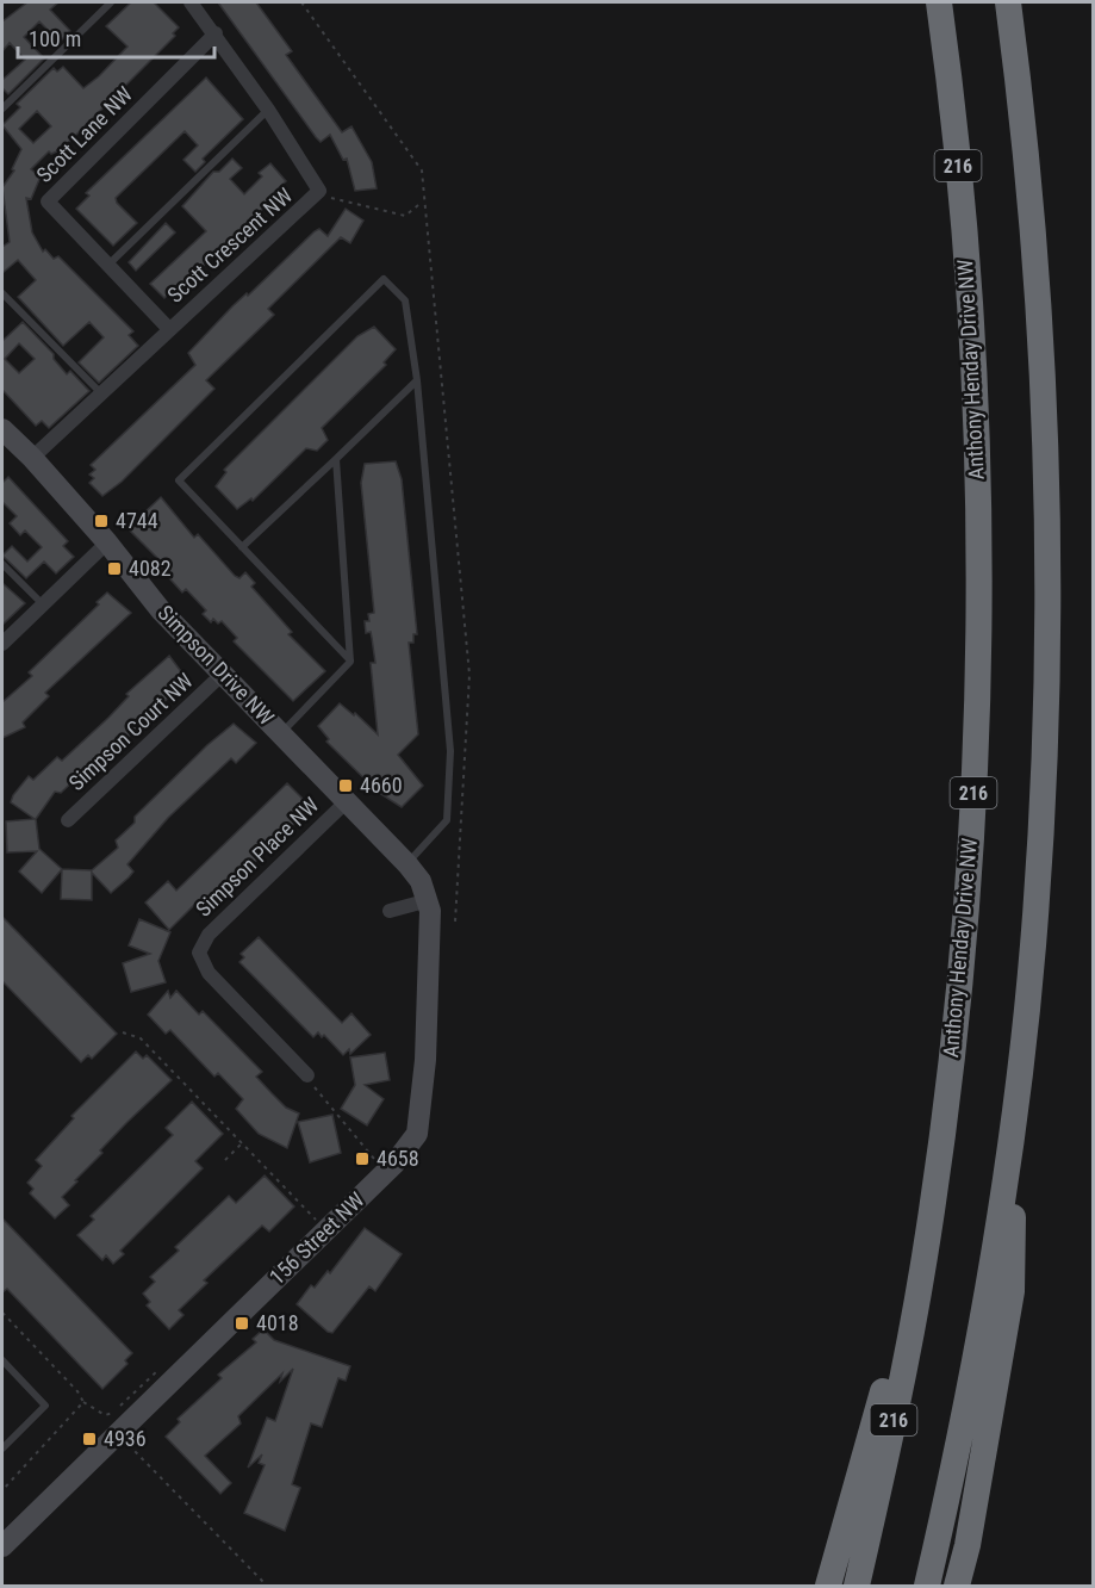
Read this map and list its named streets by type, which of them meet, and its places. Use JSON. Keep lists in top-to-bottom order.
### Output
{
  "streets": {
    "highway": ["216", "Anthony Henday Drive NW"],
    "street": [
      "Scott Lane NW",
      "Scott Crescent NW",
      "Simpson Drive NW",
      "Simpson Court NW",
      "Simpson Place NW",
      "156 Street NW"
    ]
  },
  "crossings": [
    ["Scott Lane NW", "Scott Crescent NW"],
    ["Scott Crescent NW", "Simpson Drive NW"],
    ["Simpson Drive NW", "Simpson Court NW"],
    ["Simpson Drive NW", "Simpson Place NW"],
    ["Simpson Drive NW", "156 Street NW"]
  ],
  "places": {
    "transit": [
      "4744",
      "4082",
      "4660",
      "4658",
      "4018",
      "4936"
    ]
  },
  "scale_bar": "100 m"
}
